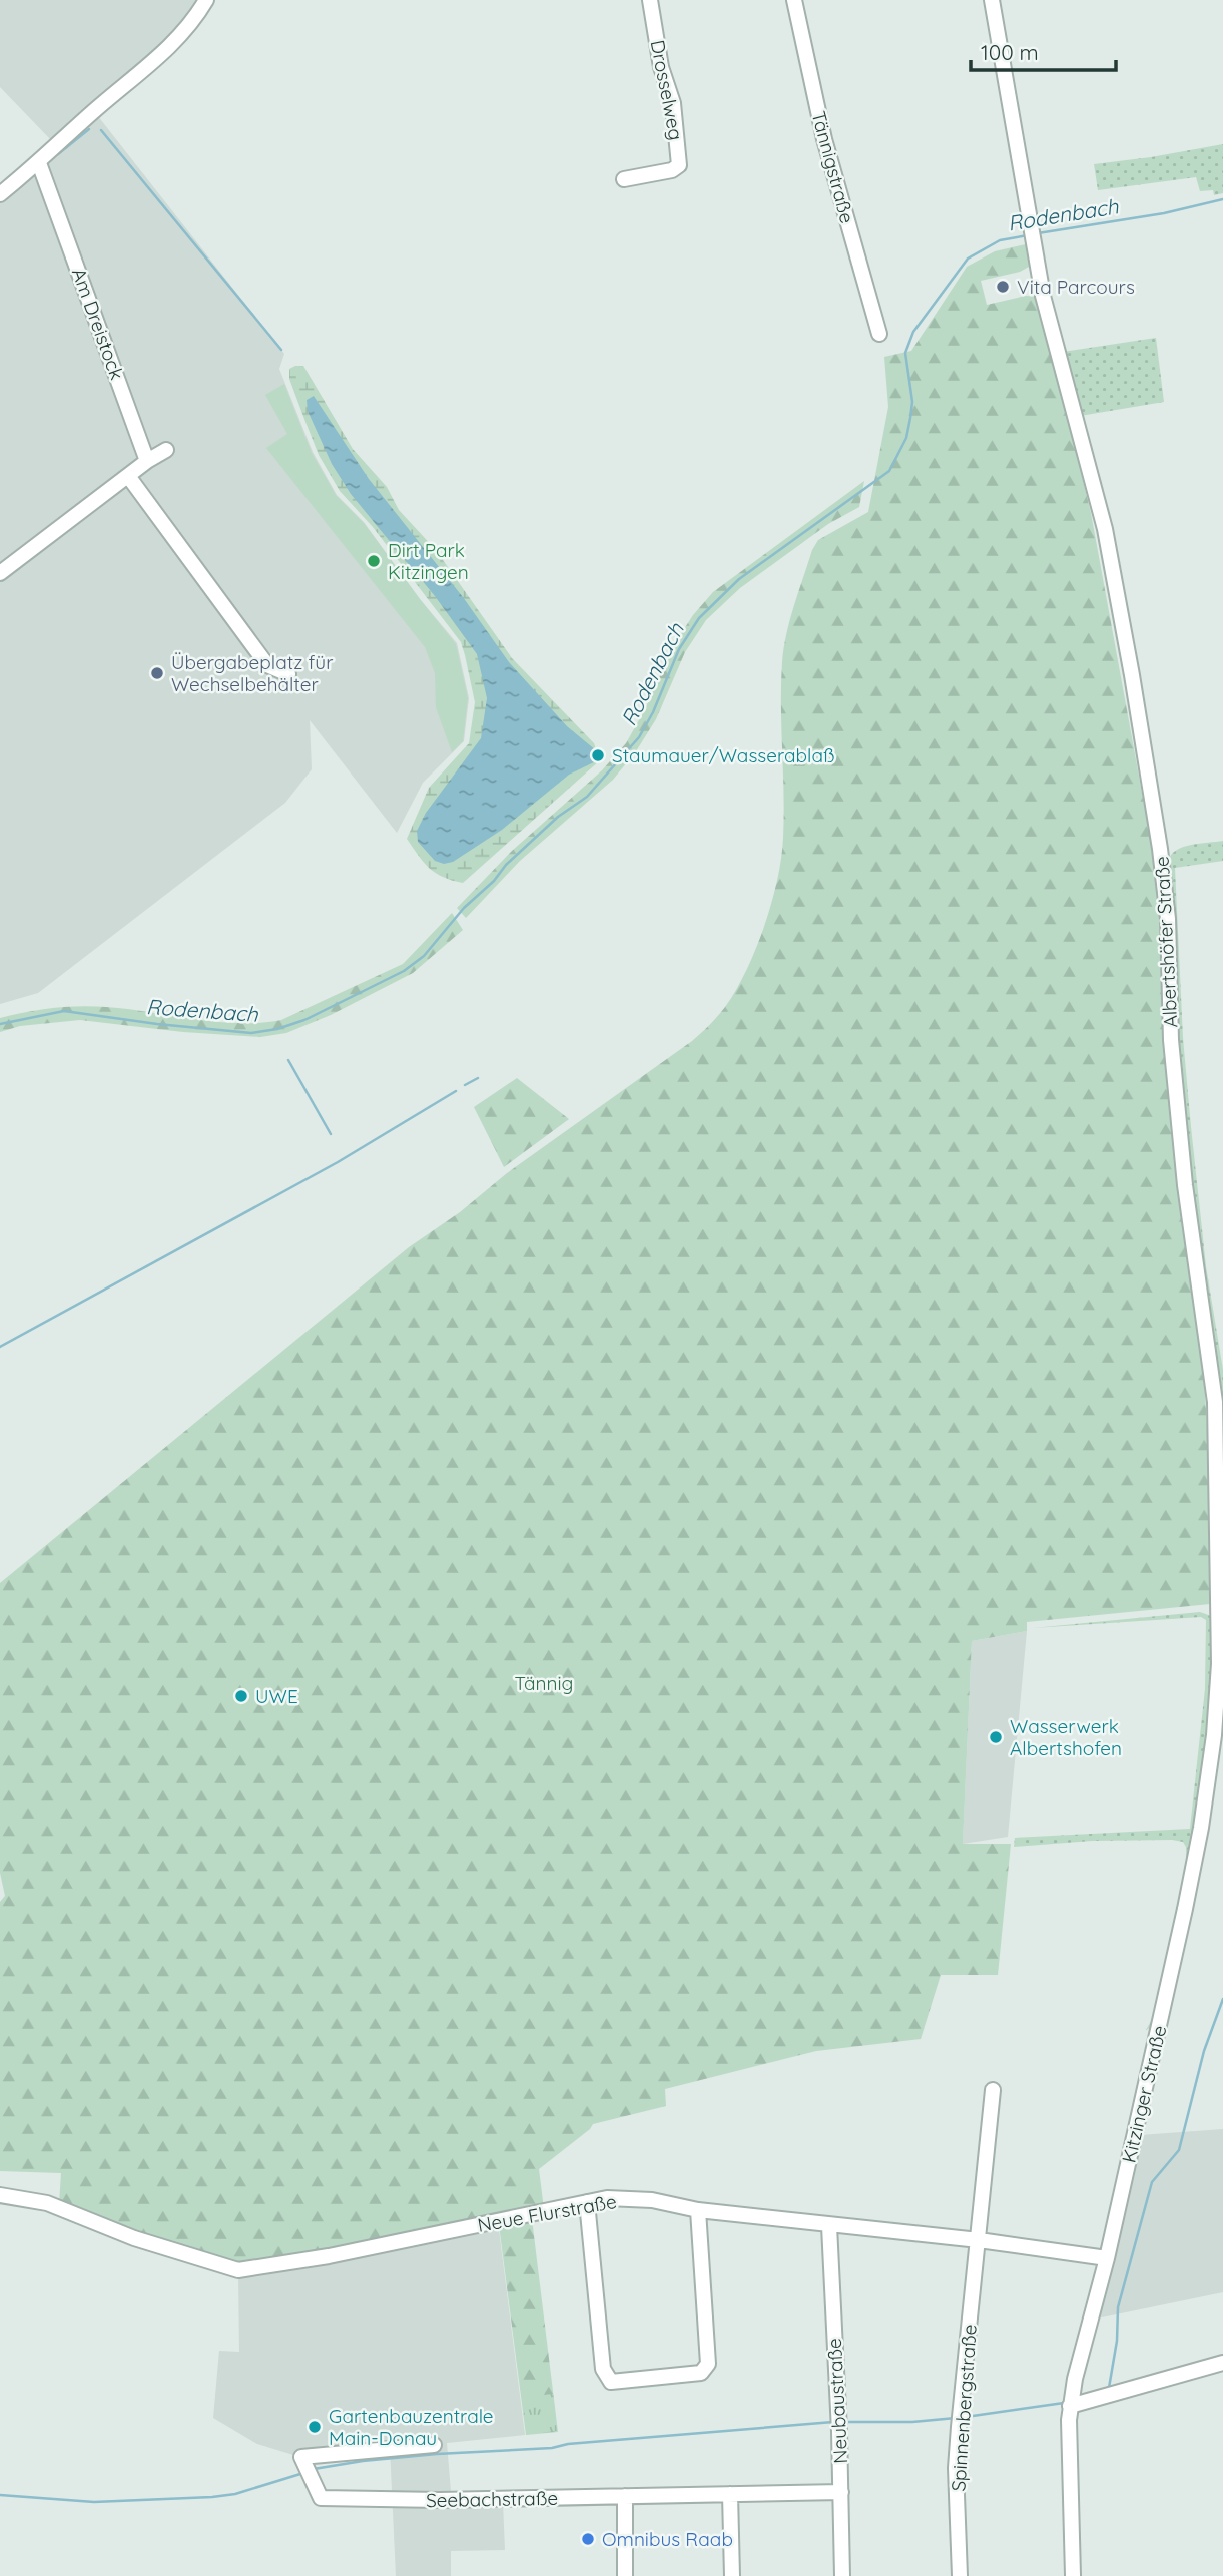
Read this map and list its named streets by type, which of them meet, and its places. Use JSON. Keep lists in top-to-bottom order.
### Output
{
  "streets": {
    "street": [
      "Drosselweg",
      "Tännigstraße",
      "Am Dreistock",
      "Albertshöfer Straße",
      "Kitzinger Straße",
      "Neue Flurstraße",
      "Neubaustraße",
      "Spinnenbergstraße",
      "Seebachstraße"
    ]
  },
  "crossings": [
    ["Albertshöfer Straße", "Kitzinger Straße"],
    ["Kitzinger Straße", "Neue Flurstraße"],
    ["Neue Flurstraße", "Neubaustraße"],
    ["Neue Flurstraße", "Spinnenbergstraße"],
    ["Neubaustraße", "Seebachstraße"]
  ],
  "water": ["Rodenbach"],
  "parks": ["Tännig"],
  "places": [
    "Vita Parcours",
    "Dirt Park Kitzingen",
    "Übergabeplatz für Wechselbehälter",
    "Staumauer/Wasserablaß",
    "UWE",
    "Wasserwerk Albertshofen",
    "Gartenbauzentrale Main-Donau",
    "Omnibus Raab"
  ],
  "scale_bar": "100 m"
}
